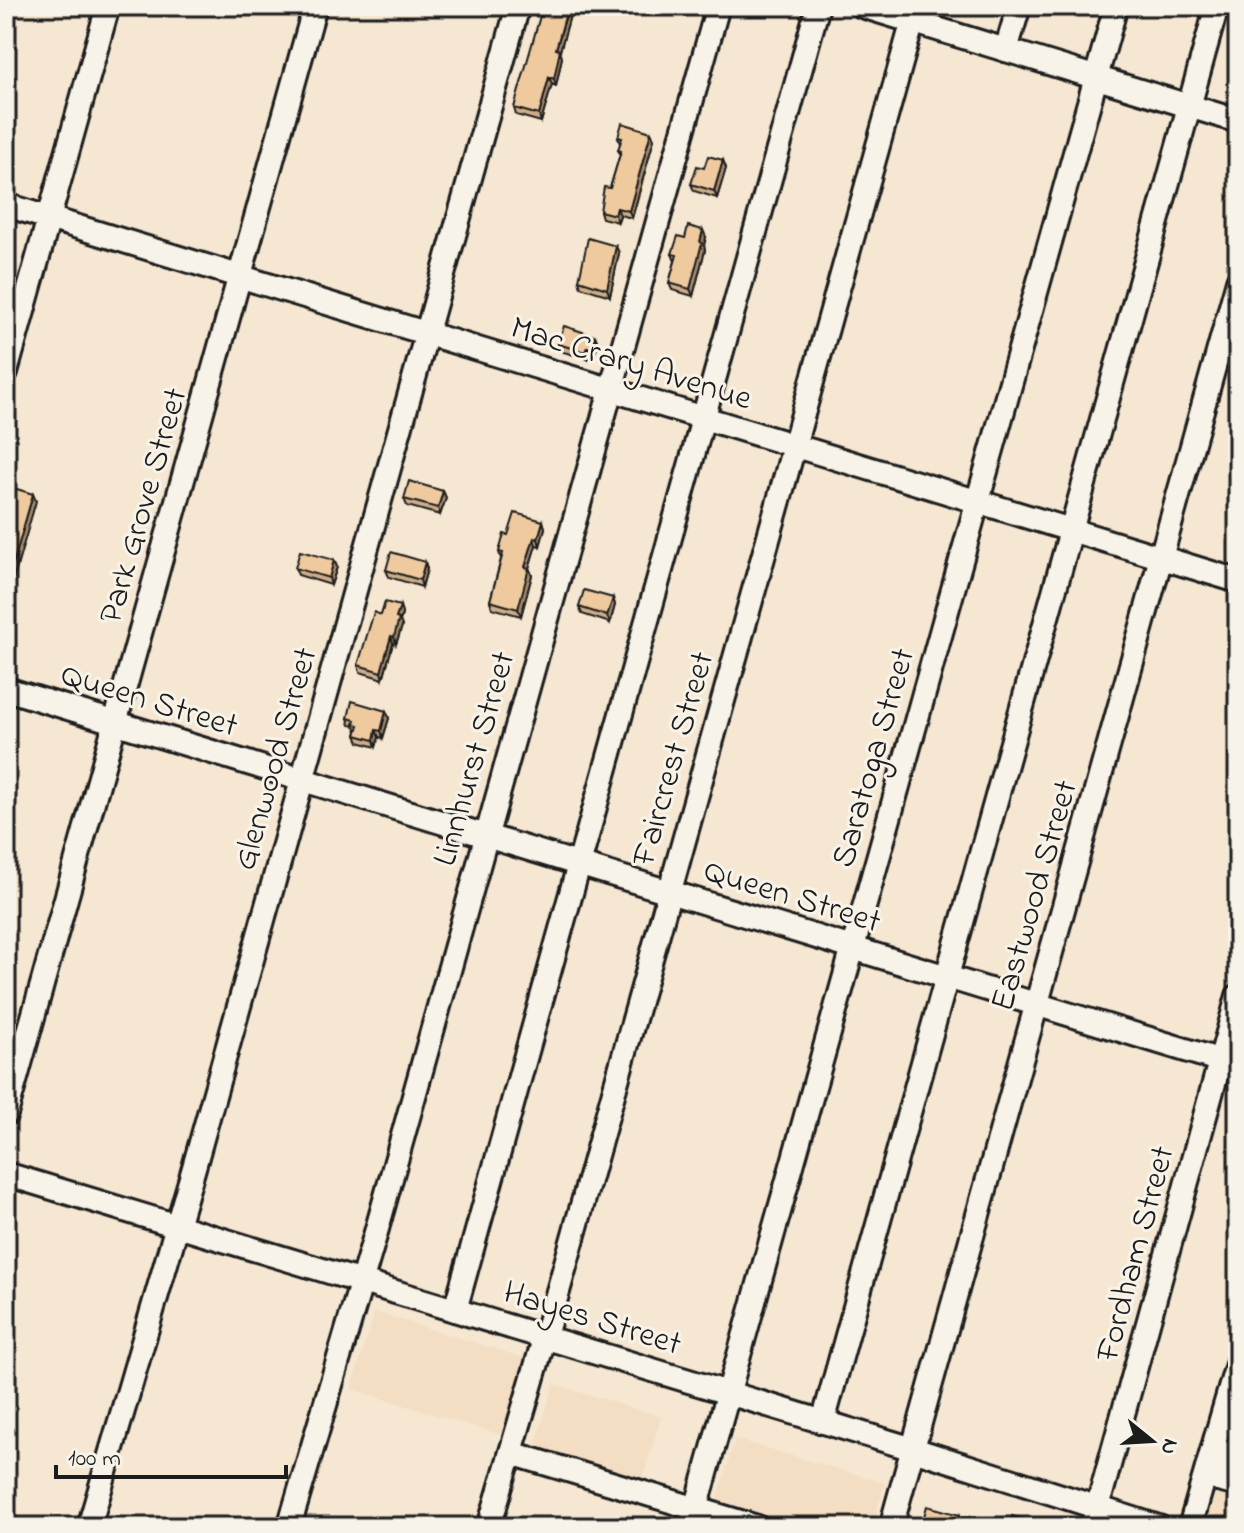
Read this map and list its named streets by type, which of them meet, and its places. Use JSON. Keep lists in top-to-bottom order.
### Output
{
  "streets": {
    "street": [
      "Mac Crary Avenue",
      "Park Grove Street",
      "Queen Street",
      "Saratoga Street",
      "Glenwood Street",
      "Linnhurst Street",
      "Faircrest Street",
      "Eastwood Street",
      "Fordham Street",
      "Hayes Street"
    ]
  },
  "crossings": [
    ["Mac Crary Avenue", "Park Grove Street"],
    ["Mac Crary Avenue", "Saratoga Street"],
    ["Mac Crary Avenue", "Glenwood Street"],
    ["Mac Crary Avenue", "Linnhurst Street"],
    ["Mac Crary Avenue", "Faircrest Street"],
    ["Mac Crary Avenue", "Eastwood Street"],
    ["Park Grove Street", "Queen Street"],
    ["Queen Street", "Saratoga Street"],
    ["Queen Street", "Glenwood Street"],
    ["Queen Street", "Linnhurst Street"],
    ["Queen Street", "Faircrest Street"],
    ["Queen Street", "Eastwood Street"],
    ["Queen Street", "Fordham Street"],
    ["Saratoga Street", "Hayes Street"],
    ["Glenwood Street", "Hayes Street"],
    ["Linnhurst Street", "Hayes Street"],
    ["Faircrest Street", "Hayes Street"],
    ["Eastwood Street", "Hayes Street"],
    ["Fordham Street", "Hayes Street"]
  ],
  "scale_bar": "100 m",
  "north": "right"
}
